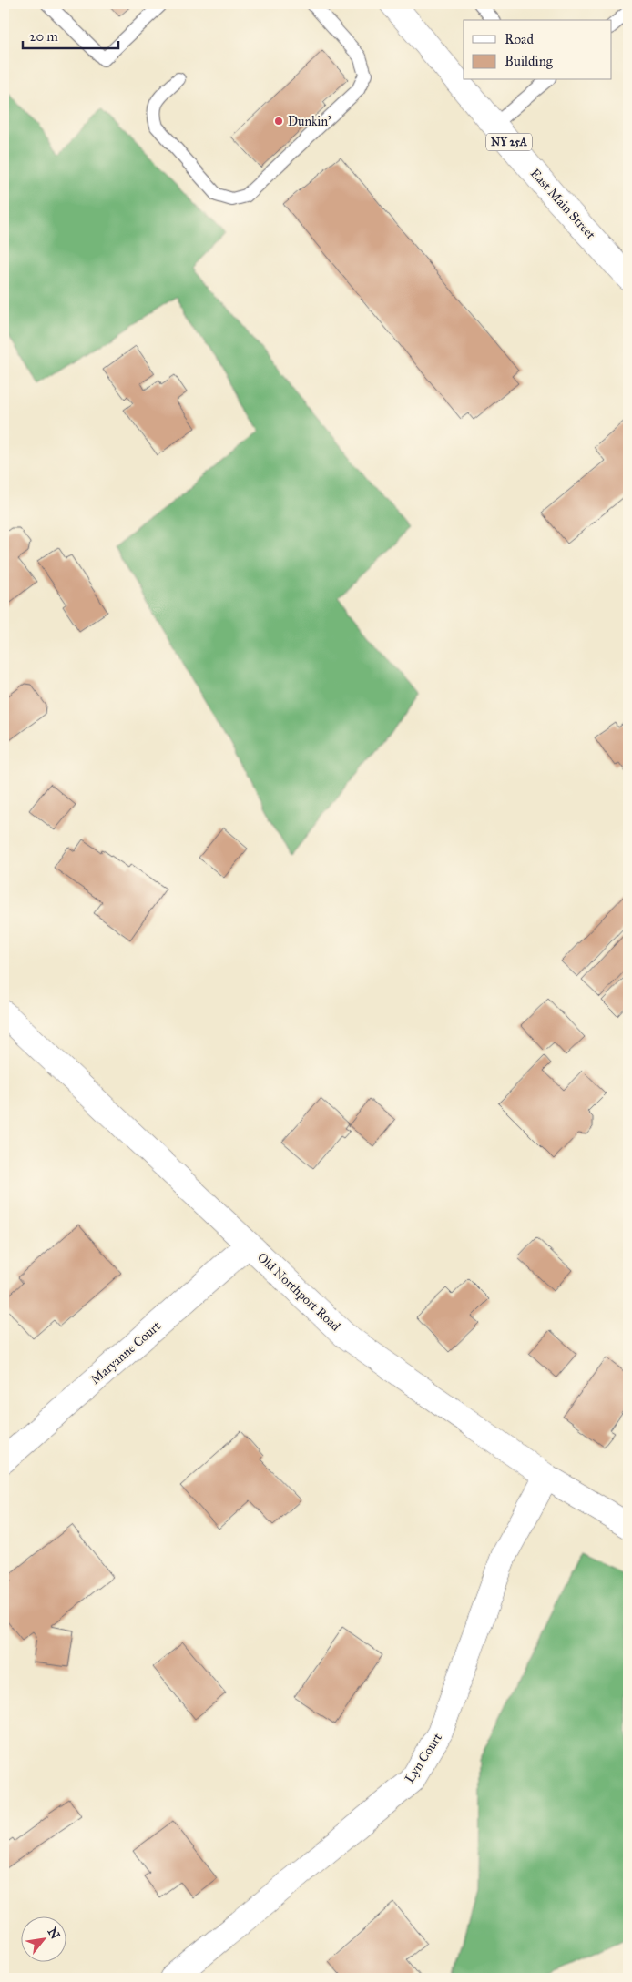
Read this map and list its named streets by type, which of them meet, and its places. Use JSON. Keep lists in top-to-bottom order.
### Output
{
  "streets": {
    "street": [
      "NY 25A",
      "East Main Street",
      "Old Northport Road",
      "Maryanne Court",
      "Lyn Court"
    ]
  },
  "crossings": [
    ["Old Northport Road", "Maryanne Court"],
    ["Old Northport Road", "Lyn Court"]
  ],
  "places": ["Dunkin'"],
  "legend": ["Road", "Building"],
  "scale_bar": "20 m",
  "north": "top right"
}
